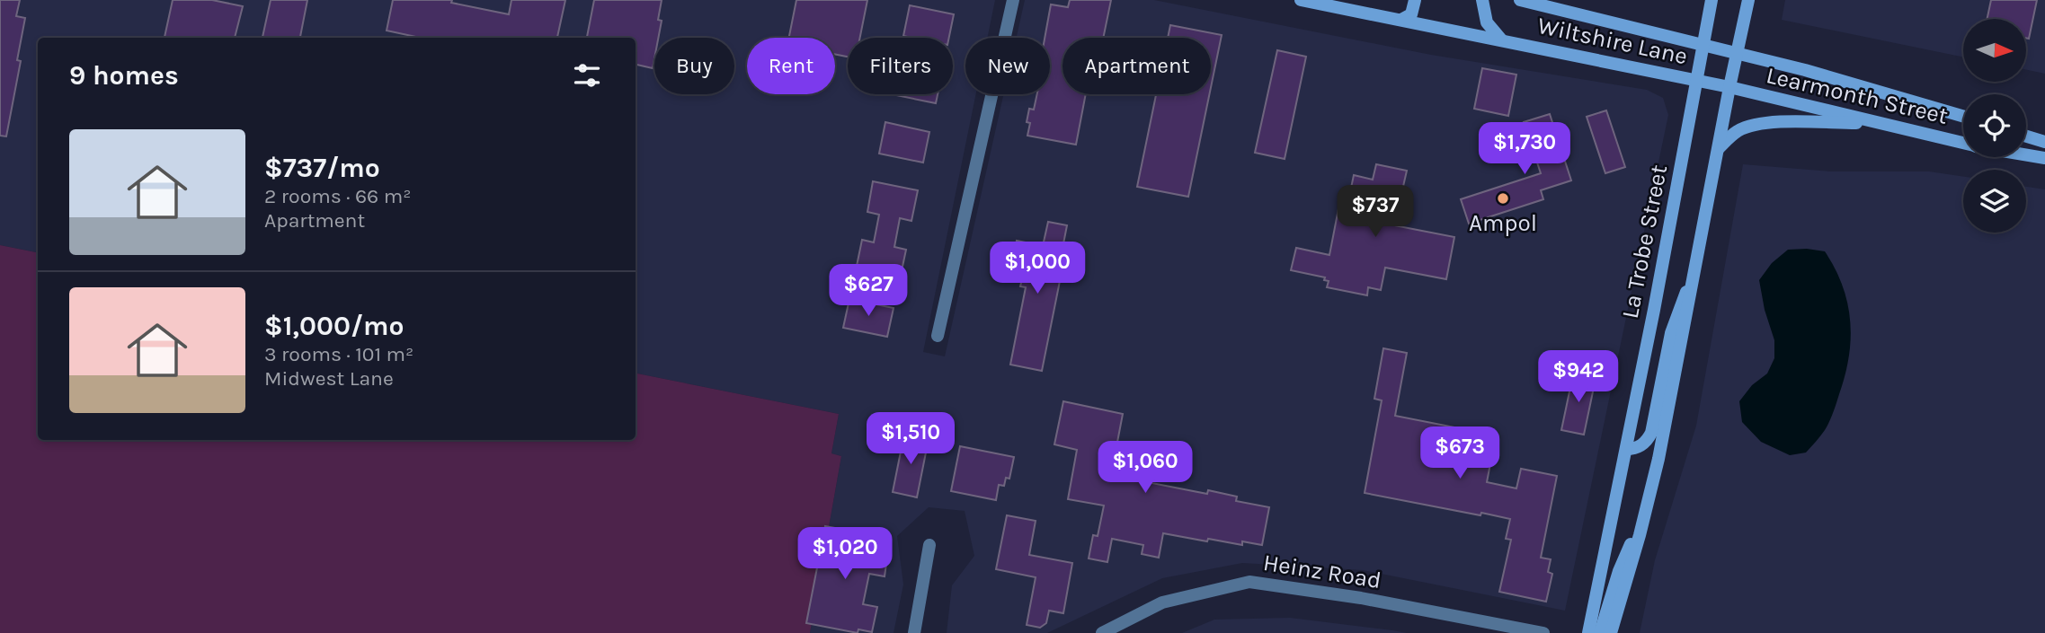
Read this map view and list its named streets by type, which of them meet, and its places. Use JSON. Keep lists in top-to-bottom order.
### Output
{
  "streets": {
    "main road": ["Wiltshire Lane", "Learmonth Street", "La Trobe Street"],
    "street": ["Heinz Road"]
  },
  "crossings": [
    ["Wiltshire Lane", "Learmonth Street"],
    ["Wiltshire Lane", "La Trobe Street"]
  ],
  "places": ["Ampol"],
  "north": "right",
  "page": {
    "chip": [
      "Buy",
      "Rent",
      "Filters",
      "New",
      "Apartment"
    ],
    "heading": "9 homes",
    "list": [
      {
        "name": "$737/mo",
        "note": "2 rooms · 66 m² · Apartment"
      },
      {
        "name": "$1,000/mo",
        "note": "3 rooms · 101 m² · Midwest Lane"
      }
    ],
    "price": [
      "$1,730",
      "$737",
      "$1,000",
      "$627",
      "$942",
      "$1,510",
      "$673",
      "$1,060",
      "$1,020"
    ]
  }
}
